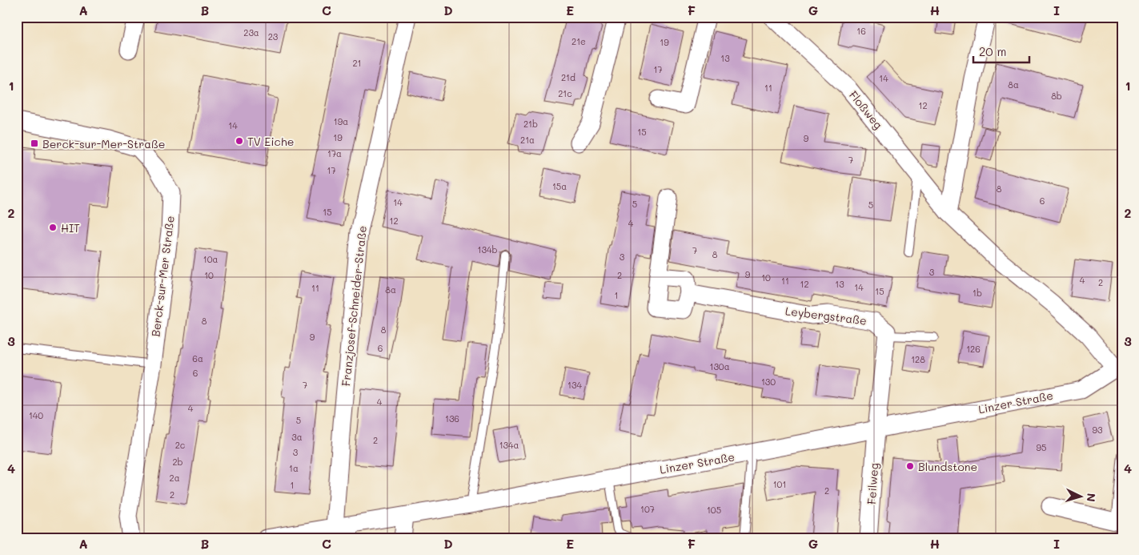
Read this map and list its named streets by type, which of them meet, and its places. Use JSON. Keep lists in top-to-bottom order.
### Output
{
  "streets": {
    "street": [
      "Floßweg",
      "Berck-sur-Mer Straße",
      "Franzjosef-Schneider-Straße",
      "Leybergstraße",
      "Linzer Straße",
      "Feilweg"
    ]
  },
  "crossings": [
    ["Floßweg", "Linzer Straße"],
    ["Franzjosef-Schneider-Straße", "Linzer Straße"],
    ["Linzer Straße", "Feilweg"]
  ],
  "places": {
    "other": ["TV Eiche", "HIT", "Blundstone"],
    "transit": ["Berck-sur-Mer-Straße"]
  },
  "house_numbers": [
    "16",
    "23a",
    "23",
    "21e",
    "19",
    "13",
    "21",
    "17",
    "21d",
    "14",
    "8a",
    "11",
    "21c",
    "8b",
    "12",
    "19a",
    "21b",
    "14",
    "15",
    "19",
    "9",
    "21a",
    "17a",
    "7",
    "17",
    "15a",
    "8",
    "6",
    "14",
    "5",
    "5",
    "15",
    "12",
    "4",
    "134b",
    "7",
    "8",
    "3",
    "10a",
    "3",
    "9",
    "10",
    "2",
    "10",
    "4",
    "11",
    "2",
    "12",
    "13",
    "14",
    "11",
    "8a",
    "15",
    "1b",
    "1",
    "8",
    "8",
    "9",
    "6",
    "126",
    "6a",
    "128",
    "130a",
    "6",
    "130",
    "7",
    "134",
    "4",
    "4",
    "140",
    "136",
    "5",
    "93",
    "3a",
    "2",
    "2c",
    "134a",
    "95",
    "3",
    "2b",
    "1a",
    "2a",
    "101",
    "1",
    "2",
    "2",
    "107",
    "105"
  ],
  "scale_bar": "20 m",
  "north": "right",
  "grid": {
    "columns": [
      "A",
      "B",
      "C",
      "D",
      "E",
      "F",
      "G",
      "H",
      "I"
    ],
    "rows": [
      "1",
      "2",
      "3",
      "4"
    ]
  }
}
